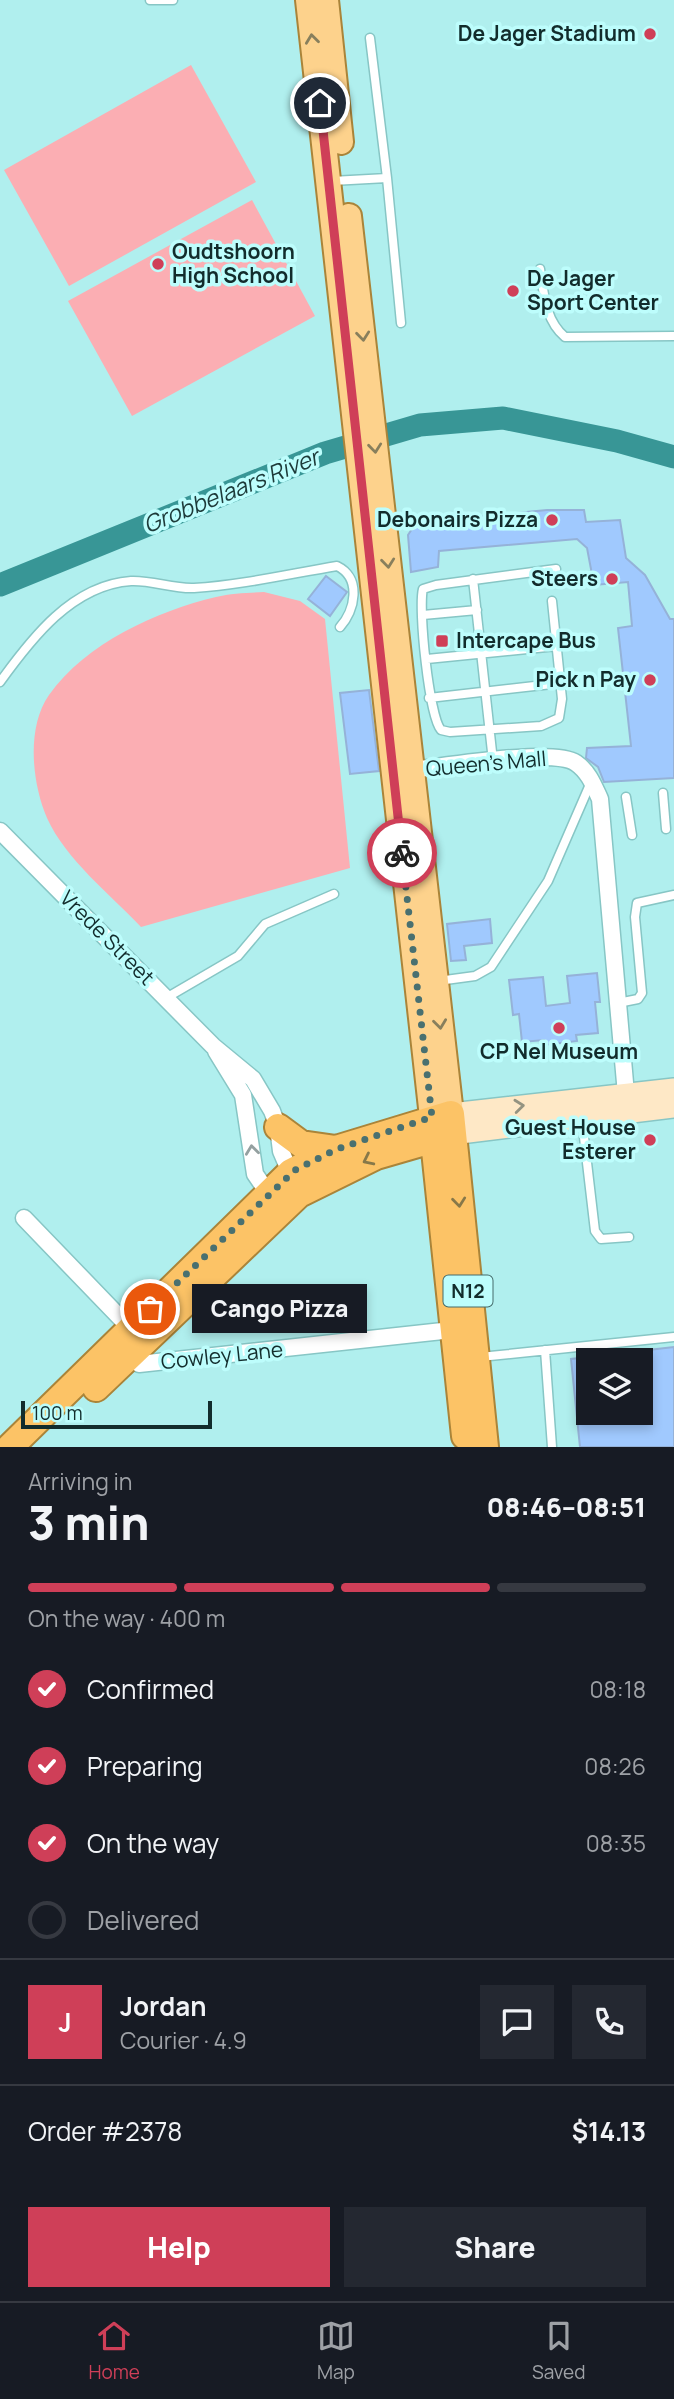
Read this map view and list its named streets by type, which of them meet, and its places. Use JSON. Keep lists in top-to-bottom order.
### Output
{
  "streets": {
    "highway": ["N12"],
    "street": ["Queen's Mall", "Vrede Street", "Cowley Lane"]
  },
  "crossings": [
    ["N12", "Cowley Lane"]
  ],
  "water": ["Grobbelaars River"],
  "places": {
    "other": [
      "De Jager Stadium",
      "Oudtshoorn High School",
      "De Jager Sport Center",
      "Debonairs Pizza",
      "Steers",
      "Pick n Pay",
      "CP Nel Museum",
      "Guest House Esterer",
      "Cango Pizza"
    ],
    "transit": ["Intercape Bus"]
  },
  "scale_bar": "100 m",
  "page": {
    "bubble": "Cango Pizza",
    "scale": "100 m",
    "heading": ["3 min", "Arriving in", "08:46–08:51"],
    "panel": [
      "Jordan",
      "Courier · 4.9",
      "Order #2378",
      "$14.13"
    ],
    "bar": "On the way · 400 m",
    "list": [
      ["Confirmed", "08:18"],
      ["Preparing", "08:26"],
      ["On the way", "08:35"],
      "Delivered"
    ],
    "round": "J",
    "buttons": ["Help", "Share"],
    "tabs": ["Home", "Map", "Saved"]
  }
}
